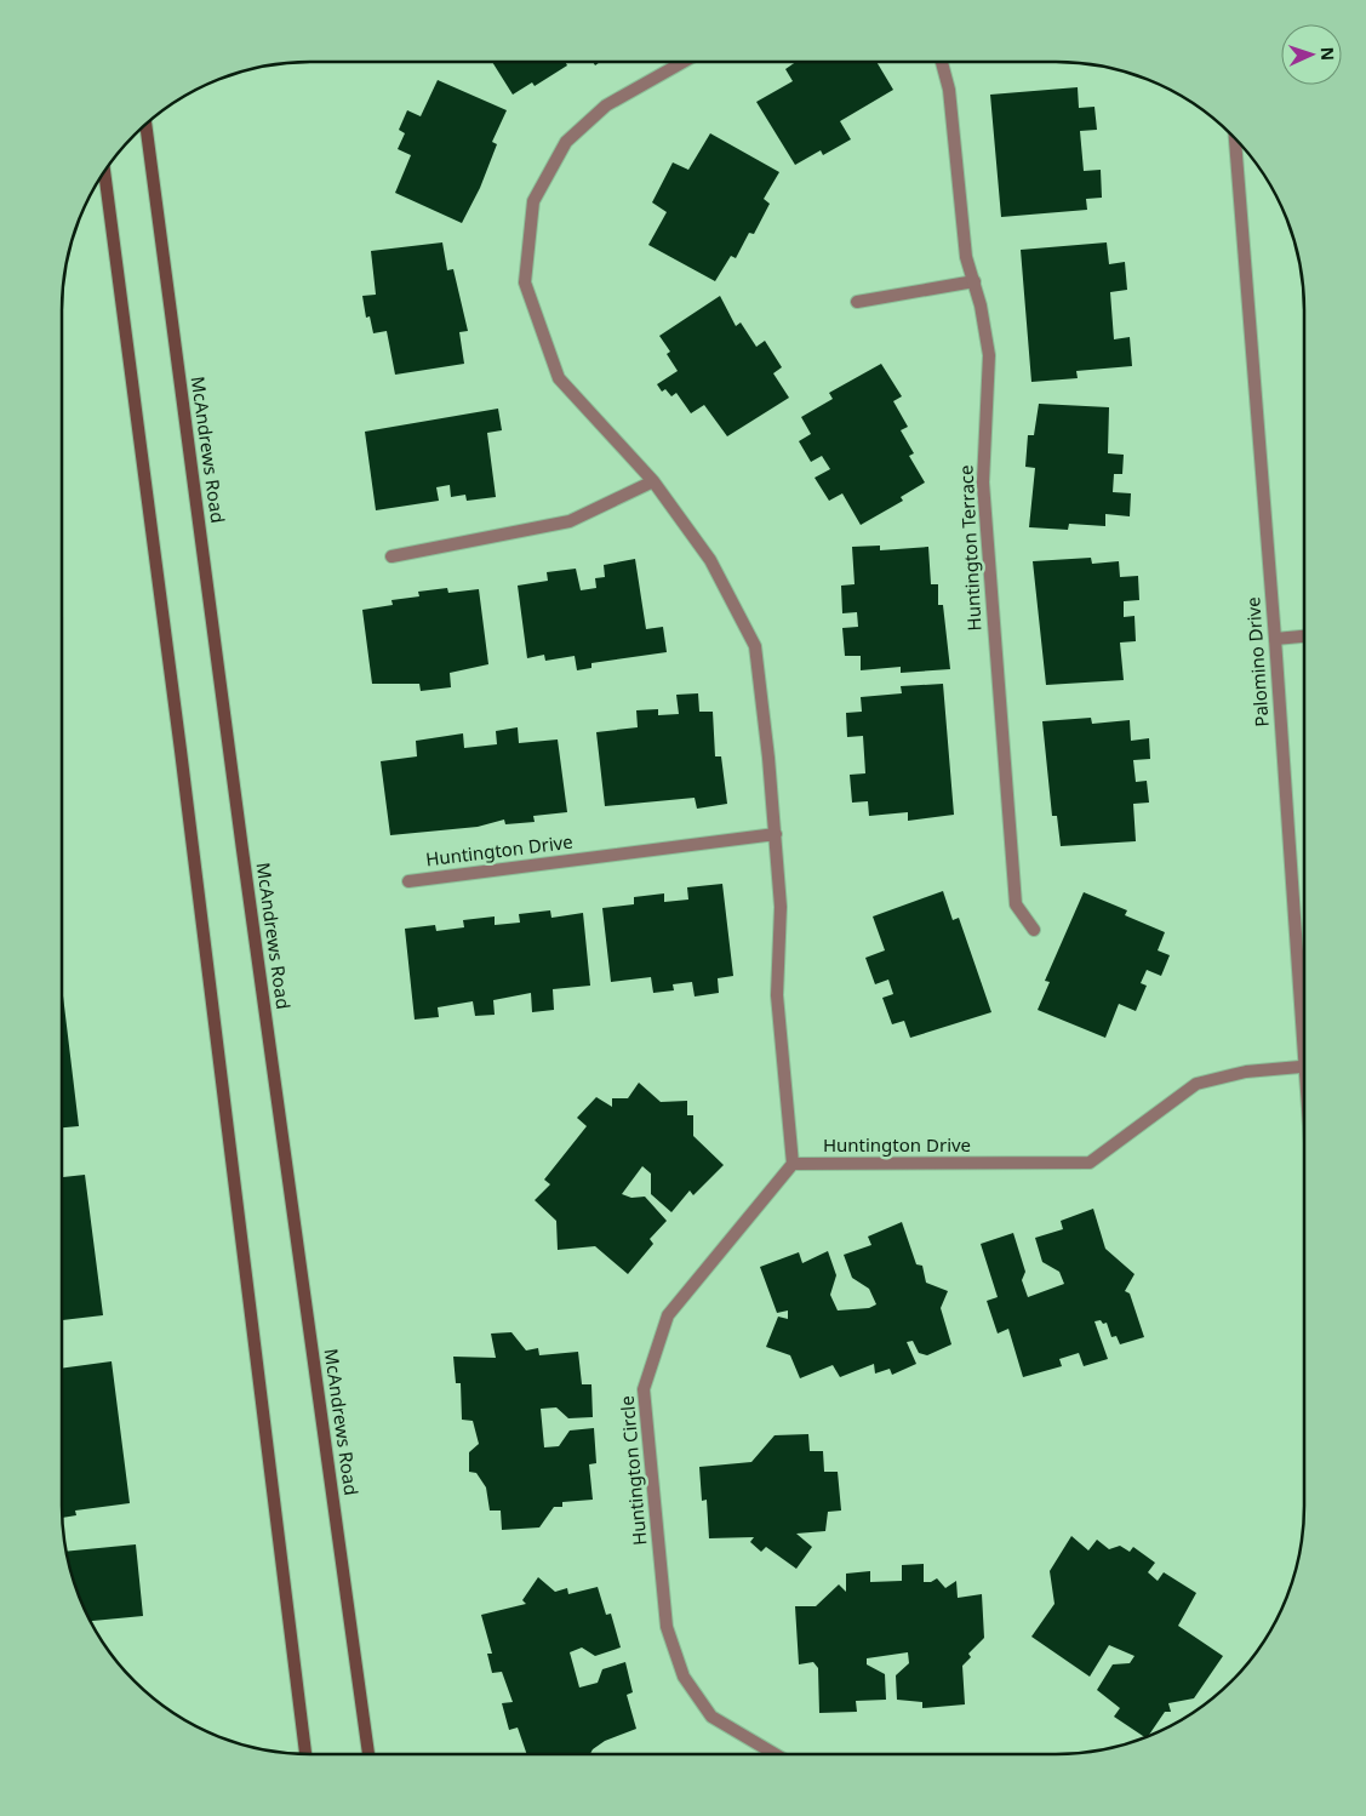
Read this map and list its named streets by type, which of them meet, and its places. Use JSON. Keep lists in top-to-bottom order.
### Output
{
  "streets": {
    "main road": ["McAndrews Road"],
    "street": [
      "Huntington Terrace",
      "Palomino Drive",
      "Huntington Drive",
      "Huntington Circle"
    ]
  },
  "crossings": [
    ["Huntington Drive", "Huntington Circle"]
  ],
  "north": "right"
}
